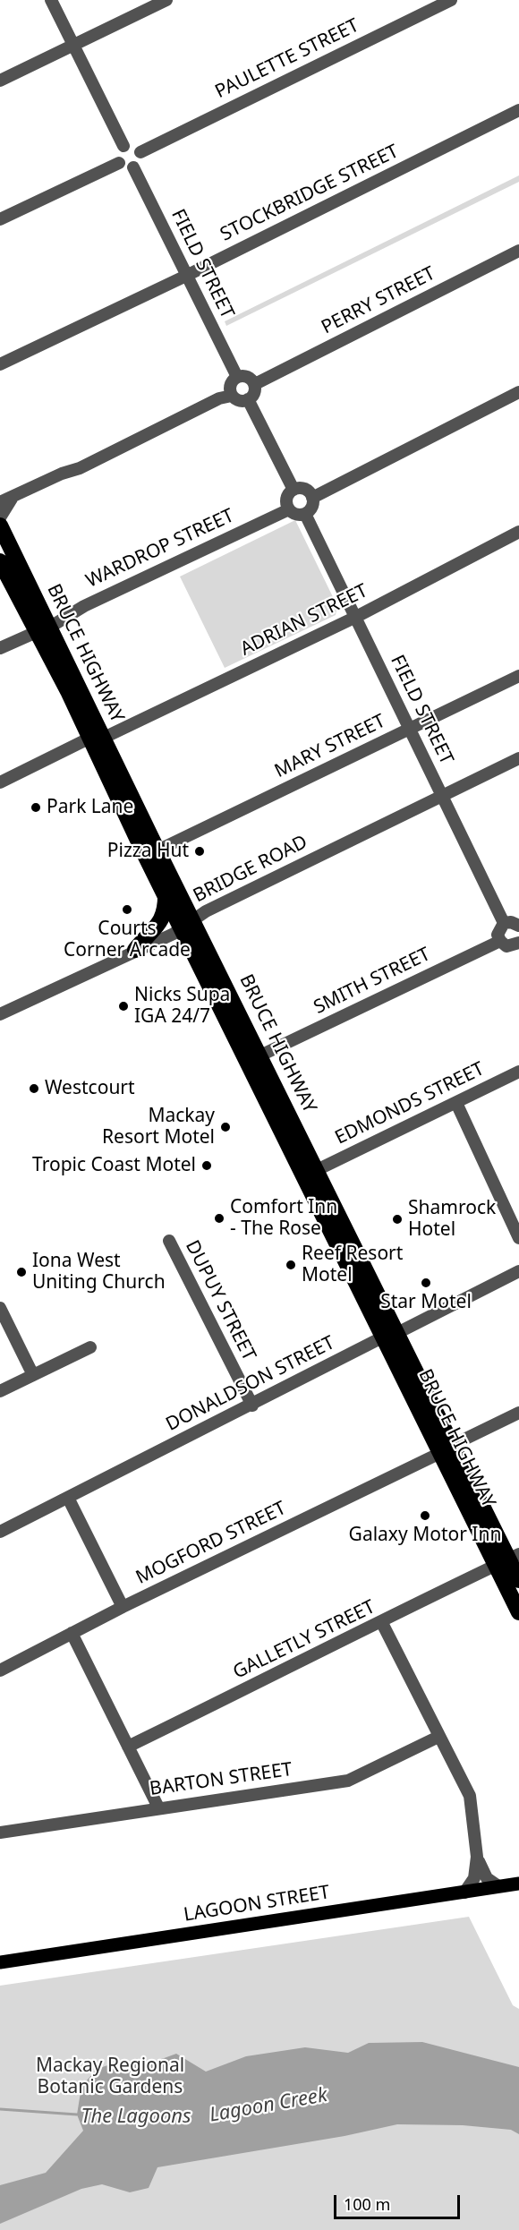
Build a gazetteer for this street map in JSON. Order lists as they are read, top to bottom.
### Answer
{
  "streets": {
    "highway": ["BRUCE HIGHWAY"],
    "main road": ["LAGOON STREET"],
    "street": [
      "PAULETTE STREET",
      "STOCKBRIDGE STREET",
      "FIELD STREET",
      "PERRY STREET",
      "WARDROP STREET",
      "ADRIAN STREET",
      "MARY STREET",
      "BRIDGE ROAD",
      "SMITH STREET",
      "EDMONDS STREET",
      "DUPUY STREET",
      "DONALDSON STREET",
      "MOGFORD STREET",
      "GALLETLY STREET",
      "BARTON STREET"
    ]
  },
  "crossings": [
    ["PAULETTE STREET", "FIELD STREET"],
    ["STOCKBRIDGE STREET", "FIELD STREET"],
    ["FIELD STREET", "PERRY STREET"],
    ["FIELD STREET", "WARDROP STREET"],
    ["FIELD STREET", "ADRIAN STREET"],
    ["FIELD STREET", "MARY STREET"],
    ["FIELD STREET", "BRIDGE ROAD"],
    ["WARDROP STREET", "BRUCE HIGHWAY"],
    ["ADRIAN STREET", "BRUCE HIGHWAY"],
    ["BRUCE HIGHWAY", "MARY STREET"],
    ["BRUCE HIGHWAY", "BRIDGE ROAD"],
    ["BRUCE HIGHWAY", "SMITH STREET"],
    ["BRUCE HIGHWAY", "EDMONDS STREET"],
    ["BRUCE HIGHWAY", "DONALDSON STREET"],
    ["BRUCE HIGHWAY", "MOGFORD STREET"],
    ["BRUCE HIGHWAY", "GALLETLY STREET"],
    ["DUPUY STREET", "DONALDSON STREET"]
  ],
  "water": ["Lagoon Creek", "The Lagoons"],
  "parks": ["Mackay Regional Botanic Gardens"],
  "places": [
    "Park Lane",
    "Pizza Hut",
    "Courts Corner Arcade",
    "Nicks Supa IGA 24/7",
    "Westcourt",
    "Mackay Resort Motel",
    "Tropic Coast Motel",
    "Comfort Inn - The Rose",
    "Shamrock Hotel",
    "Reef Resort Motel",
    "Iona West Uniting Church",
    "Star Motel",
    "Galaxy Motor Inn"
  ],
  "scale_bar": "100 m"
}
